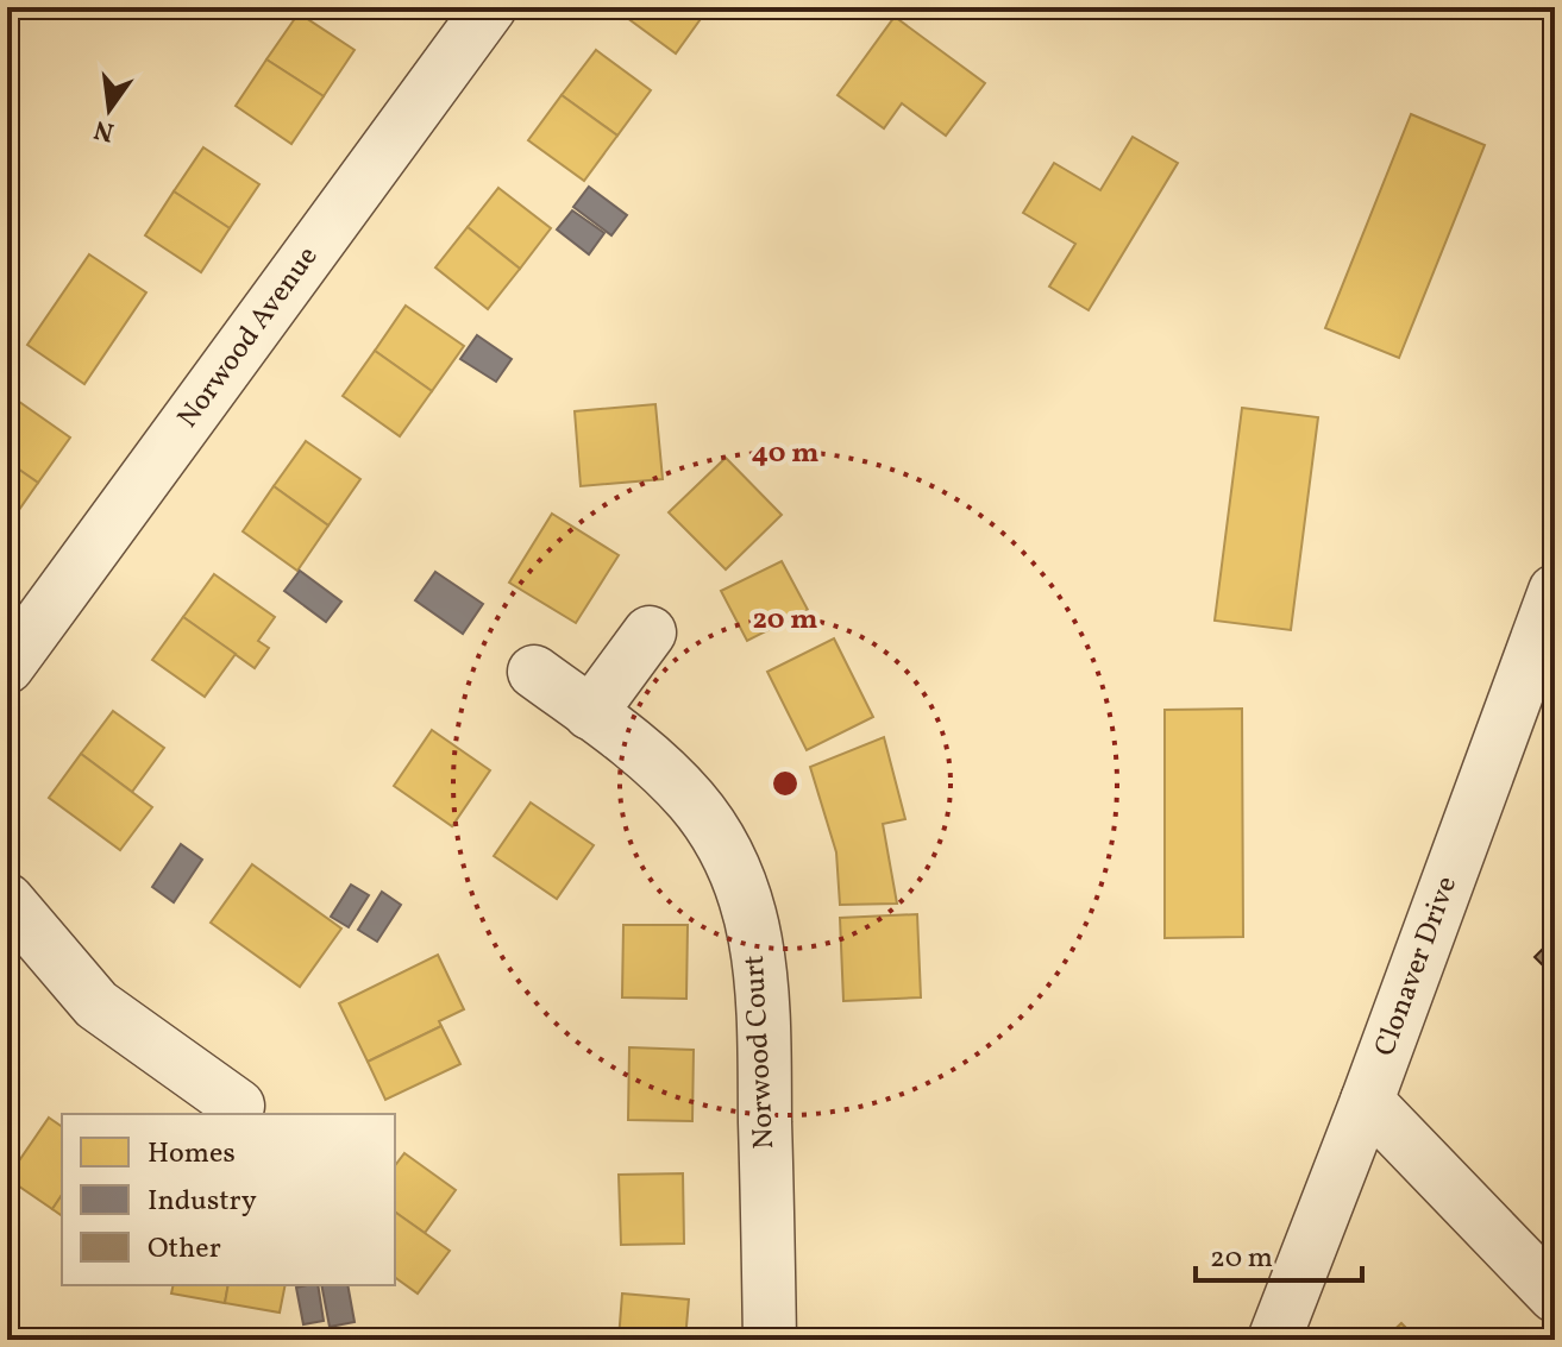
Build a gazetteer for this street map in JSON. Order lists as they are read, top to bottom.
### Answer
{
  "streets": {
    "street": ["Norwood Avenue", "Clonaver Drive", "Norwood Court"]
  },
  "legend": ["Homes", "Industry", "Other"],
  "scale_bar": "20 m",
  "north": "bottom",
  "rings": ["40 m", "20 m"]
}
